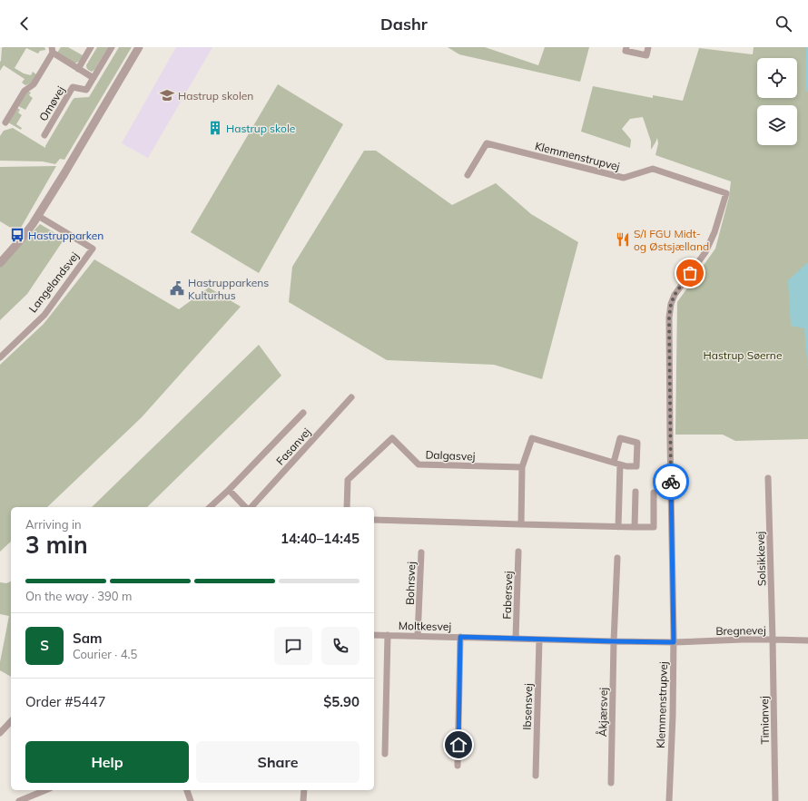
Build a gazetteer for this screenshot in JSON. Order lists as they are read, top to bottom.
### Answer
{
  "streets": {
    "street": [
      "Omøvej",
      "Klemmenstrupvej",
      "Langelandsvej",
      "Fasanvej",
      "Dalgasvej",
      "Solsikkevej",
      "Bohrsvej",
      "Fabersvej",
      "Moltkesvej",
      "Bregnevej",
      "Ibsensvej",
      "Åkjærsvej",
      "Timianvej"
    ]
  },
  "crossings": [
    ["Klemmenstrupvej", "Moltkesvej"],
    ["Klemmenstrupvej", "Bregnevej"],
    ["Solsikkevej", "Bregnevej"],
    ["Solsikkevej", "Timianvej"],
    ["Bohrsvej", "Moltkesvej"],
    ["Fabersvej", "Moltkesvej"],
    ["Moltkesvej", "Bregnevej"],
    ["Moltkesvej", "Ibsensvej"],
    ["Moltkesvej", "Åkjærsvej"],
    ["Bregnevej", "Timianvej"]
  ],
  "parks": ["Hastrup Søerne"],
  "places": {
    "school or university": ["Hastrup skolen"],
    "building": ["Hastrup skole"],
    "bus stop": ["Hastrupparken"],
    "restaurant": ["S/I FGU Midt- og Østsjælland"],
    "public building": ["Hastrupparkens Kulturhus"]
  },
  "page": {
    "header": "Dashr",
    "heading": ["3 min", "Arriving in", "14:40–14:45"],
    "panel": [
      "Sam",
      "Courier · 4.5",
      "Order #5447",
      "$5.90"
    ],
    "bar": "On the way · 390 m",
    "round": "S",
    "buttons": ["Help", "Share"]
  }
}
